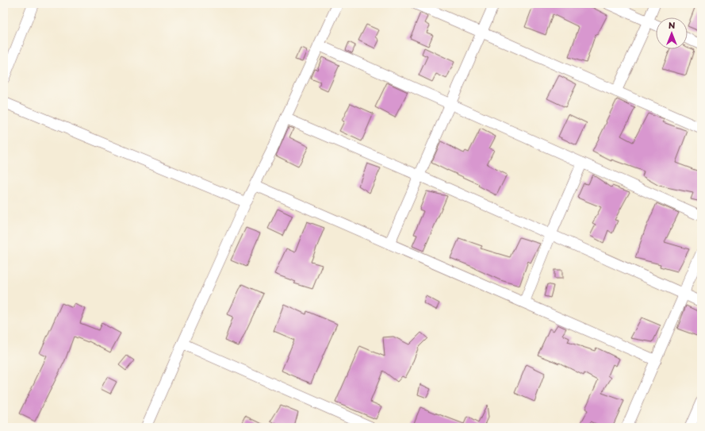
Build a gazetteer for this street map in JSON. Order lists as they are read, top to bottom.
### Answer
{
  "north": "top"
}
